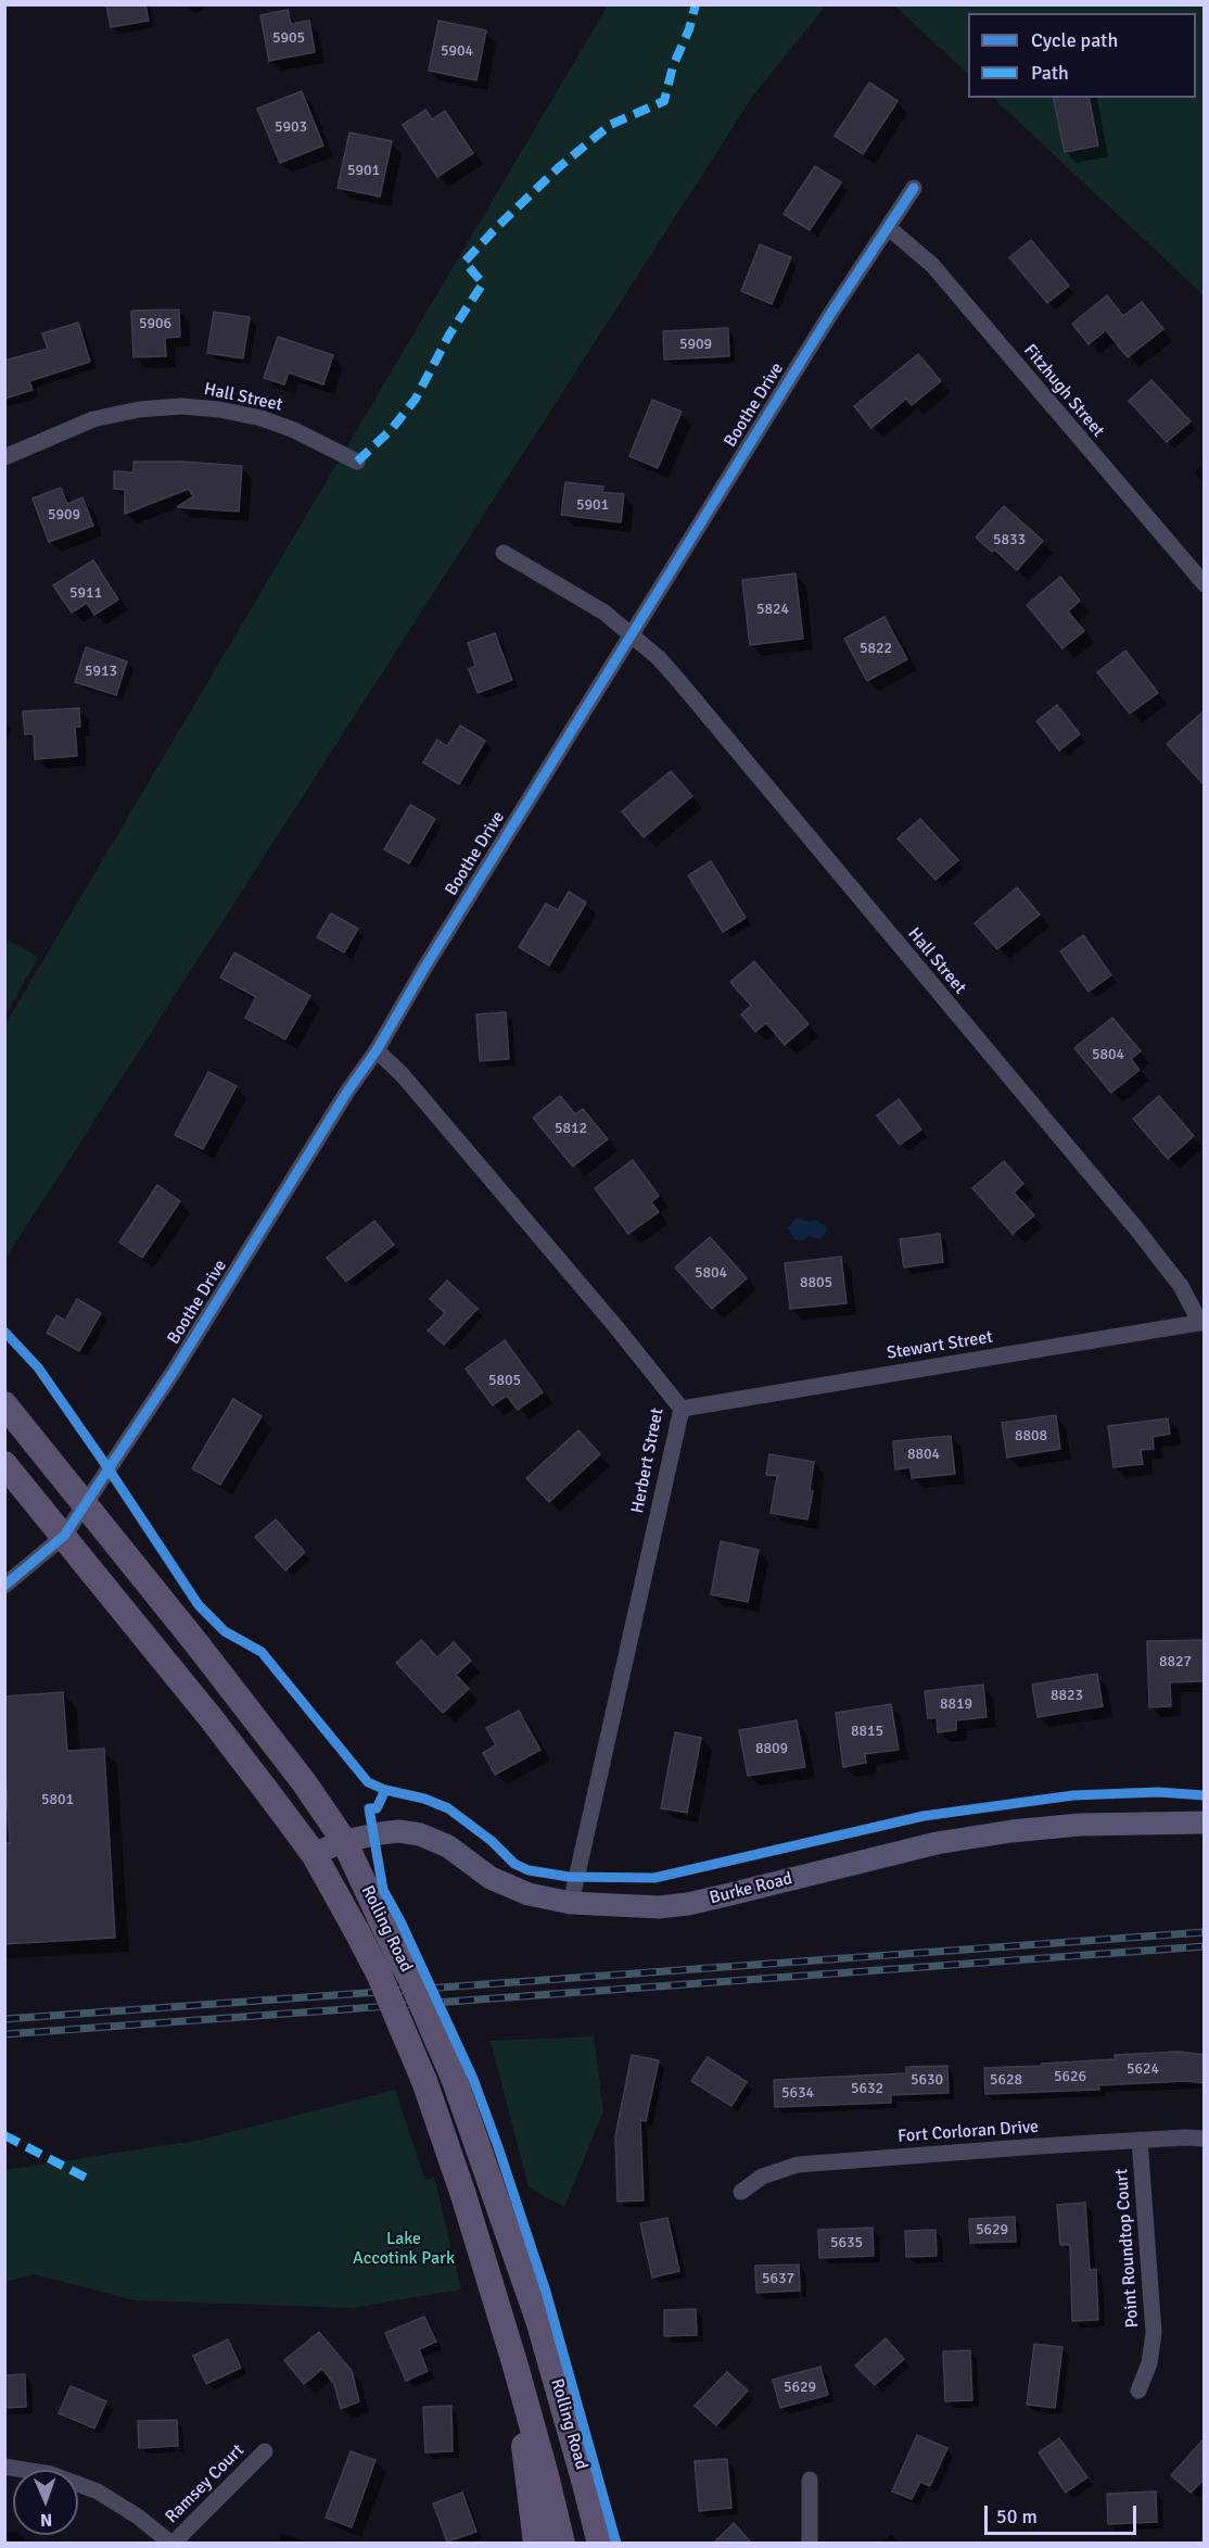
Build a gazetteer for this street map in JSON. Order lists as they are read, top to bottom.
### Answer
{
  "streets": {
    "main road": ["Rolling Road"],
    "street": [
      "Fitzhugh Street",
      "Hall Street",
      "Boothe Drive",
      "Stewart Street",
      "Herbert Street",
      "Burke Road",
      "Fort Corloran Drive",
      "Point Roundtop Court",
      "Ramsey Court"
    ]
  },
  "crossings": [
    ["Fitzhugh Street", "Boothe Drive"],
    ["Hall Street", "Boothe Drive"],
    ["Hall Street", "Stewart Street"],
    ["Boothe Drive", "Herbert Street"],
    ["Boothe Drive", "Rolling Road"],
    ["Stewart Street", "Herbert Street"],
    ["Herbert Street", "Burke Road"],
    ["Burke Road", "Rolling Road"],
    ["Fort Corloran Drive", "Point Roundtop Court"]
  ],
  "parks": ["Lake Accotink Park"],
  "house_numbers": [
    "5905",
    "5904",
    "5903",
    "5901",
    "5906",
    "5909",
    "5901",
    "5909",
    "5833",
    "5911",
    "5824",
    "5822",
    "5913",
    "5804",
    "5812",
    "5804",
    "8805",
    "5805",
    "8808",
    "8804",
    "8827",
    "8823",
    "8819",
    "8815",
    "8809",
    "5801",
    "5624",
    "5626",
    "5630",
    "5628",
    "5632",
    "5634",
    "5629",
    "5635",
    "5637",
    "5629"
  ],
  "legend": ["Cycle path", "Path"],
  "scale_bar": "50 m",
  "north": "bottom"
}
